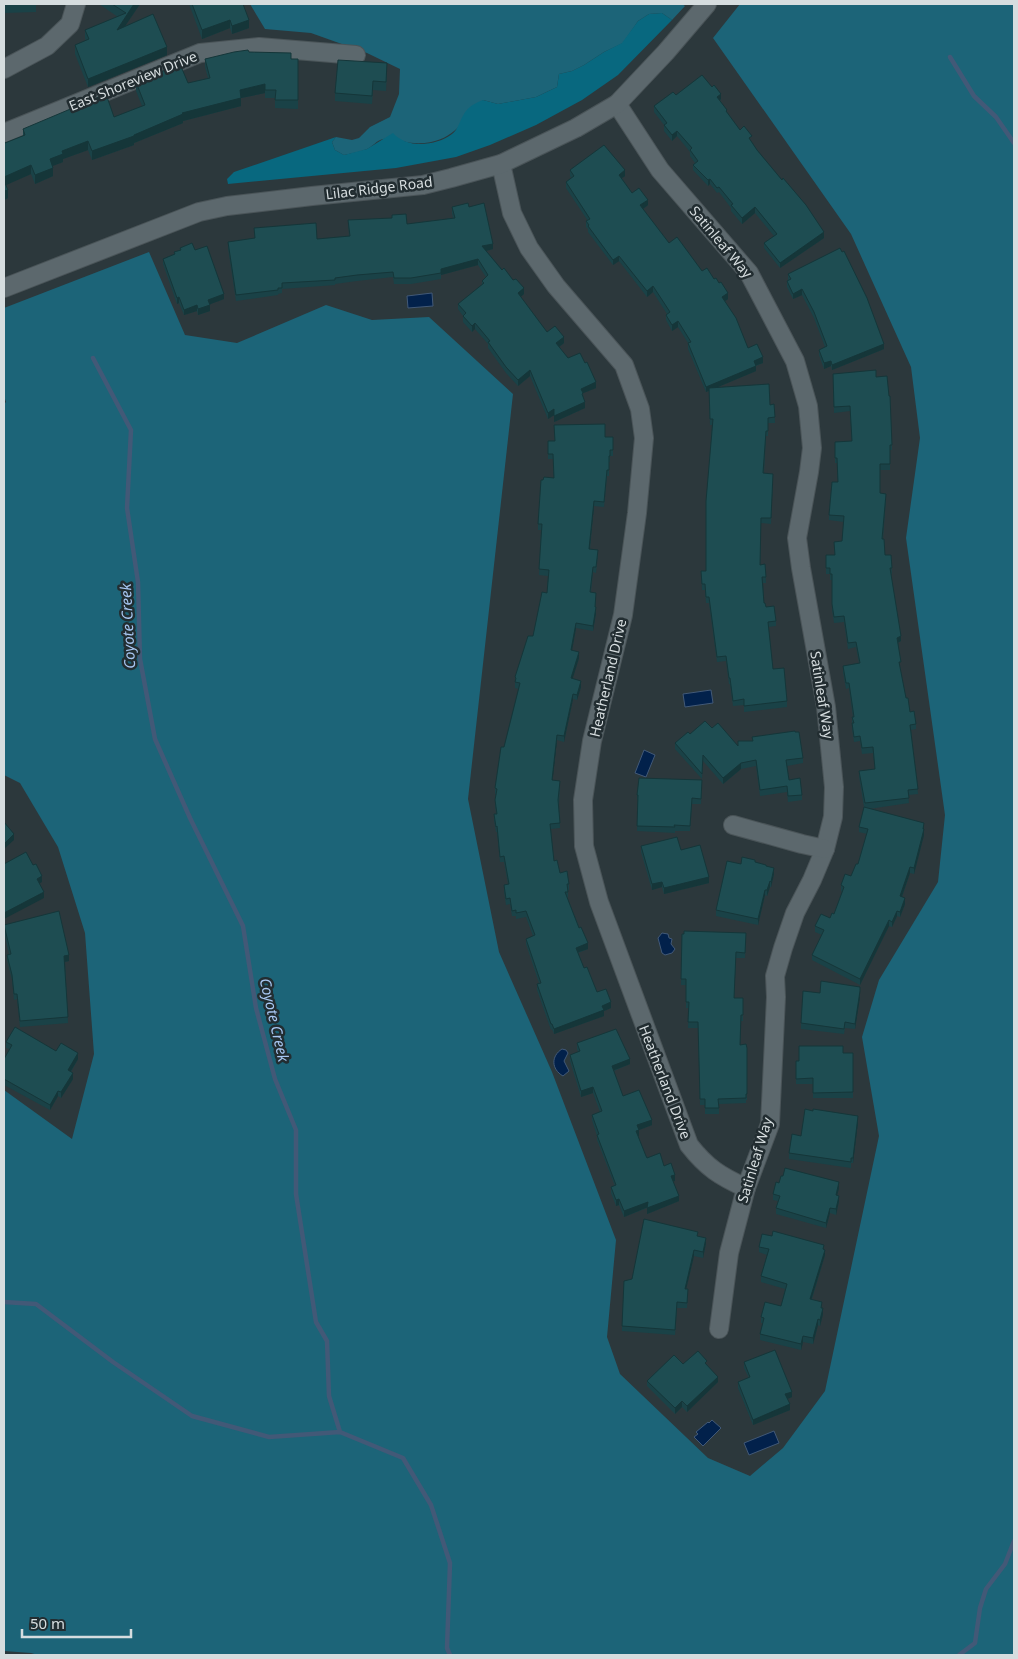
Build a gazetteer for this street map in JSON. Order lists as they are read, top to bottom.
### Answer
{
  "streets": {
    "street": [
      "East Shoreview Drive",
      "Lilac Ridge Road",
      "Satinleaf Way",
      "Heatherland Drive"
    ]
  },
  "crossings": [
    ["Lilac Ridge Road", "Satinleaf Way"],
    ["Lilac Ridge Road", "Heatherland Drive"],
    ["Satinleaf Way", "Heatherland Drive"]
  ],
  "water": ["Coyote Creek"],
  "scale_bar": "50 m"
}
